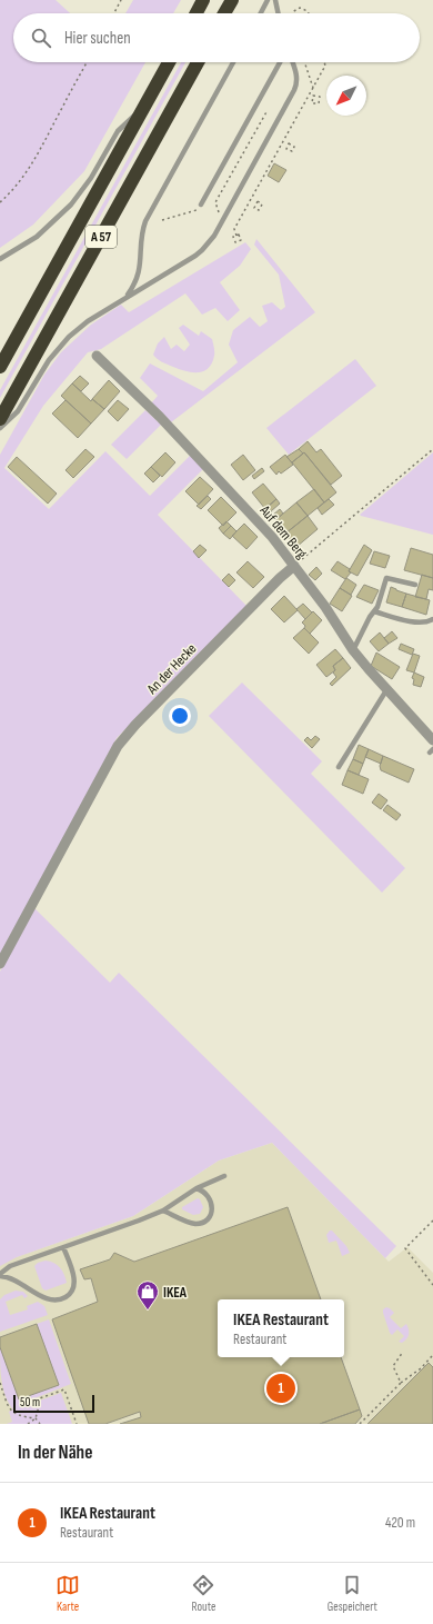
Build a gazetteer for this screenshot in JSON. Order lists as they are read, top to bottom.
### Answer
{
  "streets": {
    "highway": ["A 57"],
    "street": ["Auf dem Berg", "An der Hecke"]
  },
  "crossings": [
    ["Auf dem Berg", "An der Hecke"]
  ],
  "places": {
    "shop": ["IKEA"]
  },
  "scale_bar": "50 m",
  "north": "bottom left",
  "page": {
    "search": "Hier suchen",
    "popup": ["IKEA Restaurant", "Restaurant"],
    "pins": "1",
    "scale": "50 m",
    "heading": "In der Nähe",
    "list": [
      {
        "mark": "1",
        "name": "IKEA Restaurant",
        "note": "Restaurant",
        "value": "420 m"
      }
    ],
    "nav": ["Karte", "Route", "Gespeichert"]
  }
}
